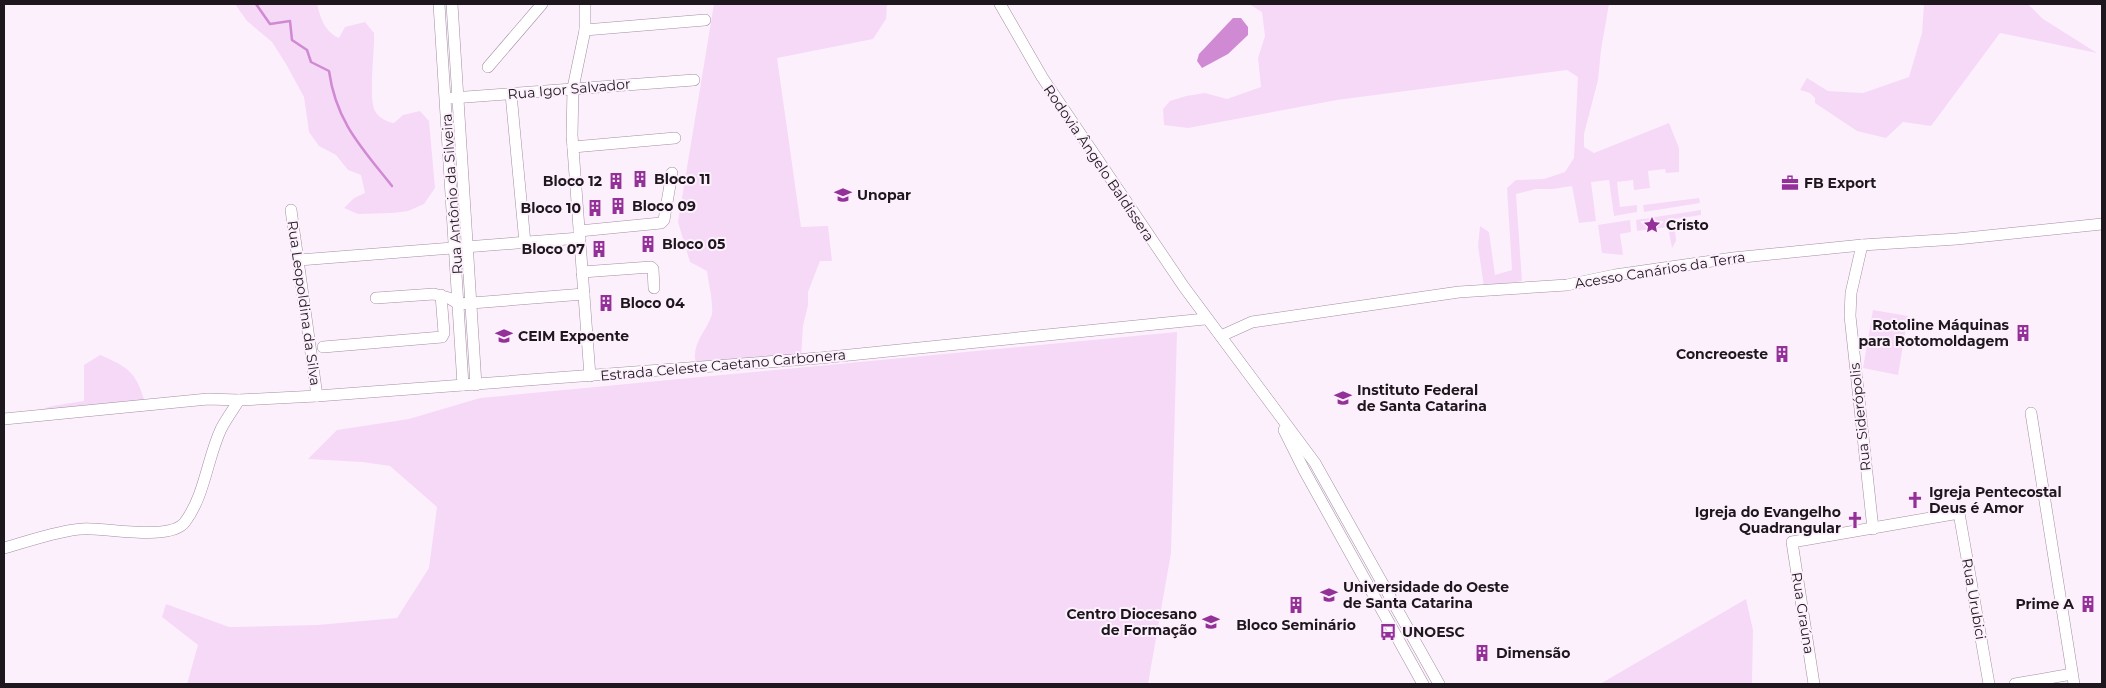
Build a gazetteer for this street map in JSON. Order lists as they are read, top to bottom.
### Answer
{
  "streets": {
    "street": [
      "Rua Igor Salvador",
      "Rodovia Ângelo Baldissera",
      "Rua Antônio da Silveira",
      "Acesso Canários da Terra",
      "Rua Leopoldina da Silva",
      "Estrada Celeste Caetano Carbonera",
      "Rua Siderópolis",
      "Rua Urubici",
      "Rua Graúna"
    ]
  },
  "crossings": [
    ["Rua Igor Salvador", "Rua Antônio da Silveira"],
    ["Rodovia Ângelo Baldissera", "Acesso Canários da Terra"],
    ["Rodovia Ângelo Baldissera", "Estrada Celeste Caetano Carbonera"],
    ["Rua Antônio da Silveira", "Estrada Celeste Caetano Carbonera"],
    ["Acesso Canários da Terra", "Rua Siderópolis"],
    ["Rua Leopoldina da Silva", "Estrada Celeste Caetano Carbonera"],
    ["Rua Siderópolis", "Rua Urubici"],
    ["Rua Siderópolis", "Rua Graúna"],
    ["Rua Urubici", "Rua Graúna"]
  ],
  "places": {
    "building": [
      "Bloco 11",
      "Bloco 12",
      "Bloco 09",
      "Bloco 10",
      "Bloco 05",
      "Bloco 07",
      "Bloco 04",
      "Rotoline Máquinas para Rotomoldagem",
      "Concreoeste",
      "Prime A",
      "Bloco Seminário",
      "Dimensão"
    ],
    "office": ["FB Export"],
    "school or university": [
      "Unopar",
      "CEIM Expoente",
      "Instituto Federal de Santa Catarina",
      "Universidade do Oeste de Santa Catarina",
      "Centro Diocesano de Formação"
    ],
    "place": ["Cristo"],
    "church": ["Igreja Pentecostal Deus é Amor", "Igreja do Evangelho Quadrangular"],
    "bus stop": ["UNOESC"]
  }
}
